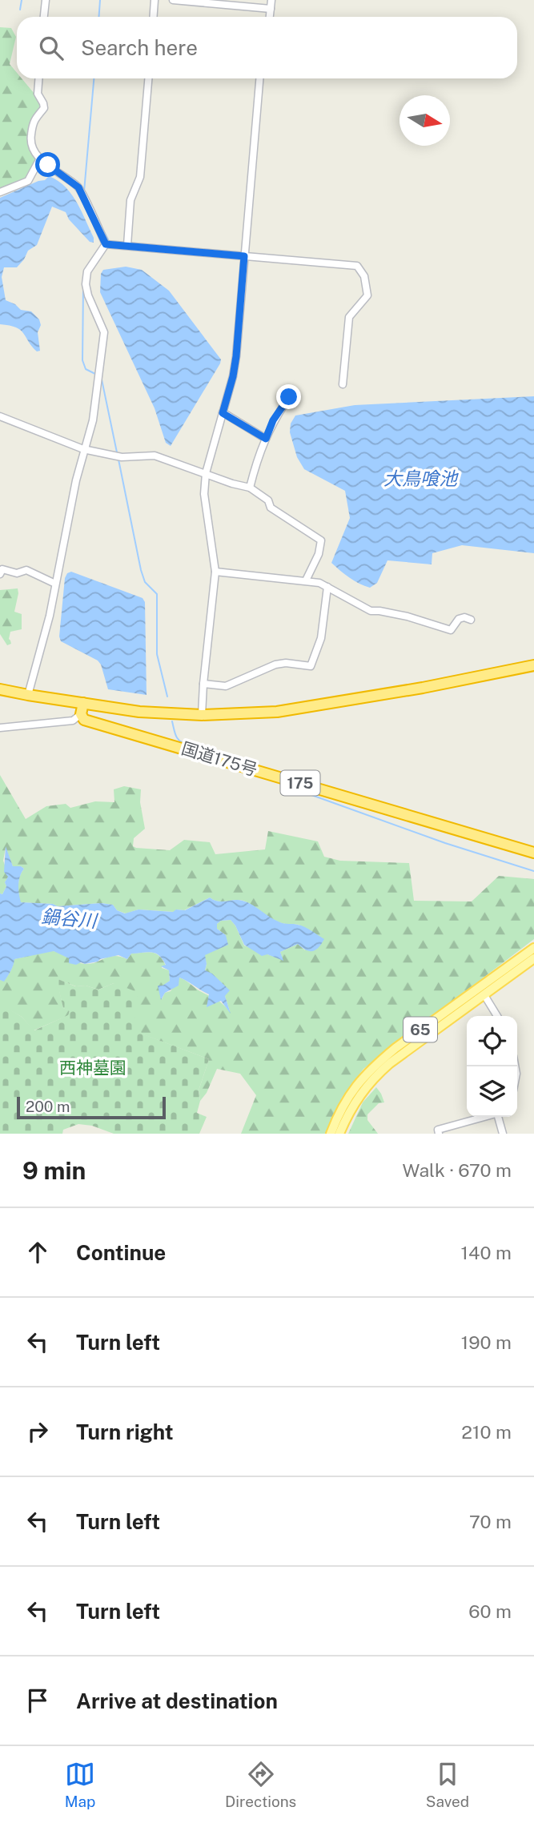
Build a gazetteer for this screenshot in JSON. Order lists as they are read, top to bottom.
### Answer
{
  "streets": {
    "highway": ["国道175号", "175"],
    "main road": ["65"]
  },
  "water": ["大鳥喰池", "鍋谷川"],
  "parks": ["西神墓園"],
  "scale_bar": "200 m",
  "north": "right",
  "page": {
    "search": "Search here",
    "scale": "200 m",
    "heading": ["9 min", "Walk · 670 m"],
    "list": [
      ["Continue", "140 m"],
      ["Turn left", "190 m"],
      ["Turn right", "210 m"],
      ["Turn left", "70 m"],
      ["Turn left", "60 m"],
      "Arrive at destination"
    ],
    "nav": ["Map", "Directions", "Saved"]
  }
}
